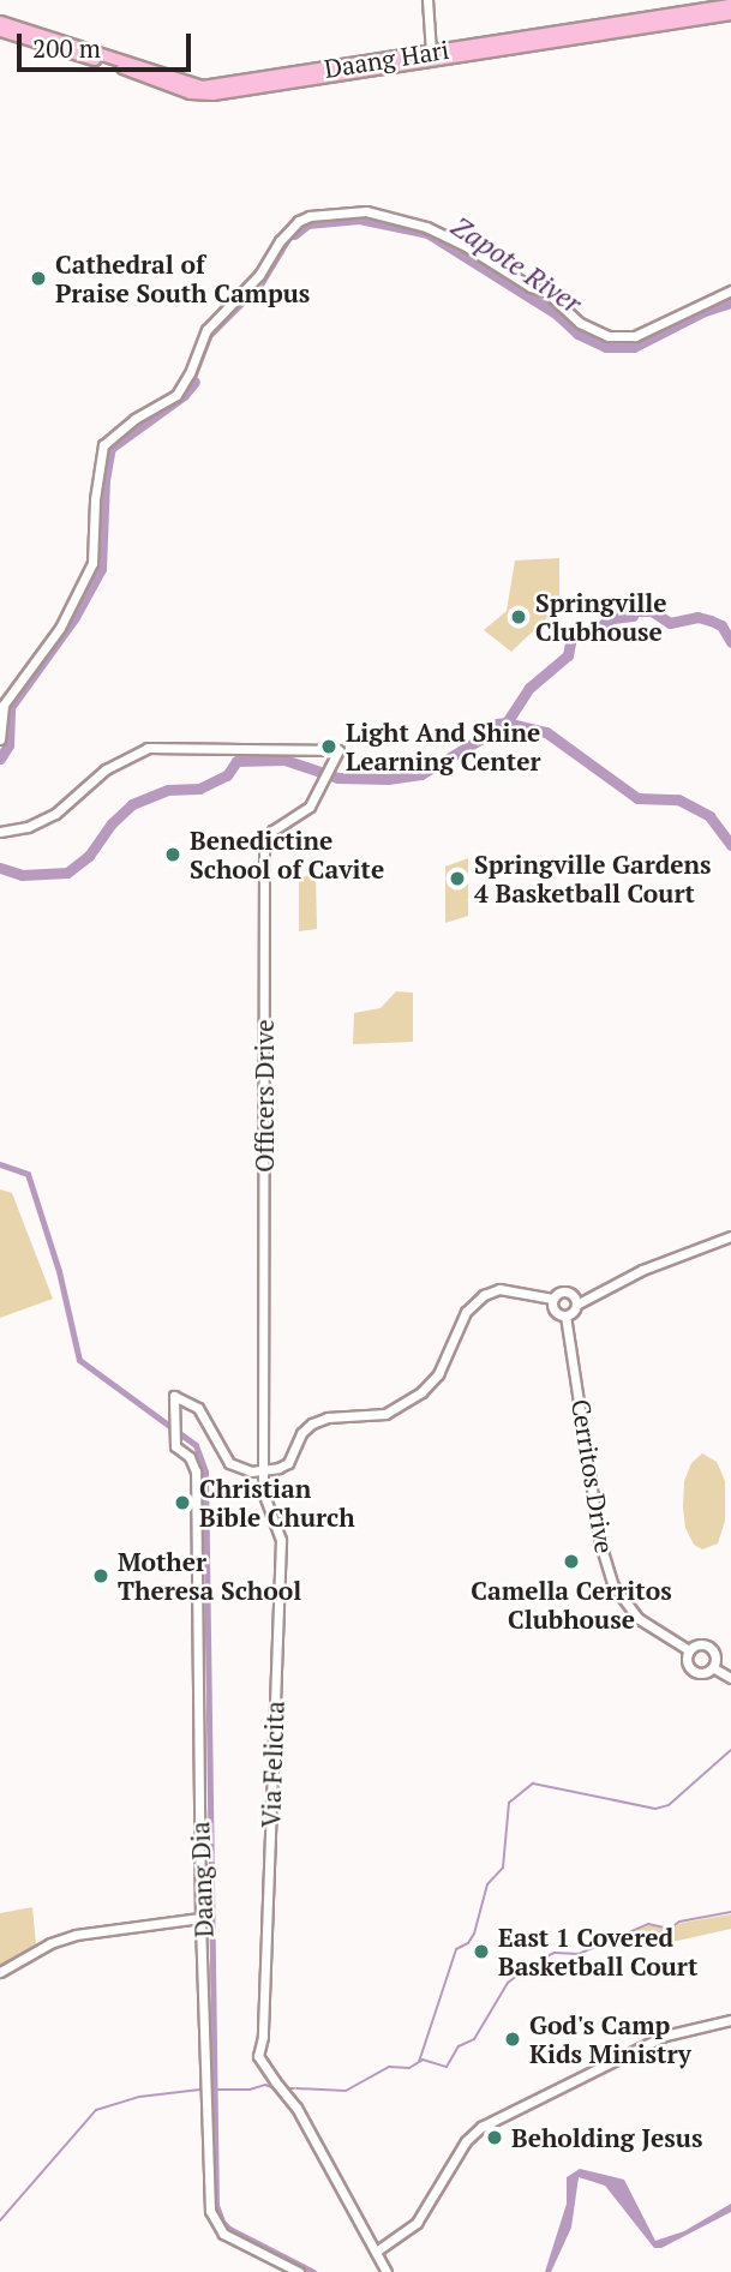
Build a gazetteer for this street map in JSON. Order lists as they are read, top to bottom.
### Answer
{
  "streets": {
    "main road": ["Daang Hari"],
    "street": [
      "Officers Drive",
      "Cerritos Drive",
      "Via Felicita",
      "Daang Dia"
    ]
  },
  "crossings": [
    ["Officers Drive", "Via Felicita"],
    ["Officers Drive", "Daang Dia"],
    ["Via Felicita", "Daang Dia"]
  ],
  "water": ["Zapote River"],
  "places": [
    "Cathedral of Praise South Campus",
    "Springville Clubhouse",
    "Light And Shine Learning Center",
    "Benedictine School of Cavite",
    "Springville Gardens 4 Basketball Court",
    "Christian Bible Church",
    "Camella Cerritos Clubhouse",
    "Mother Theresa School",
    "East 1 Covered Basketball Court",
    "God's Camp Kids Ministry",
    "Beholding Jesus"
  ],
  "scale_bar": "200 m"
}
